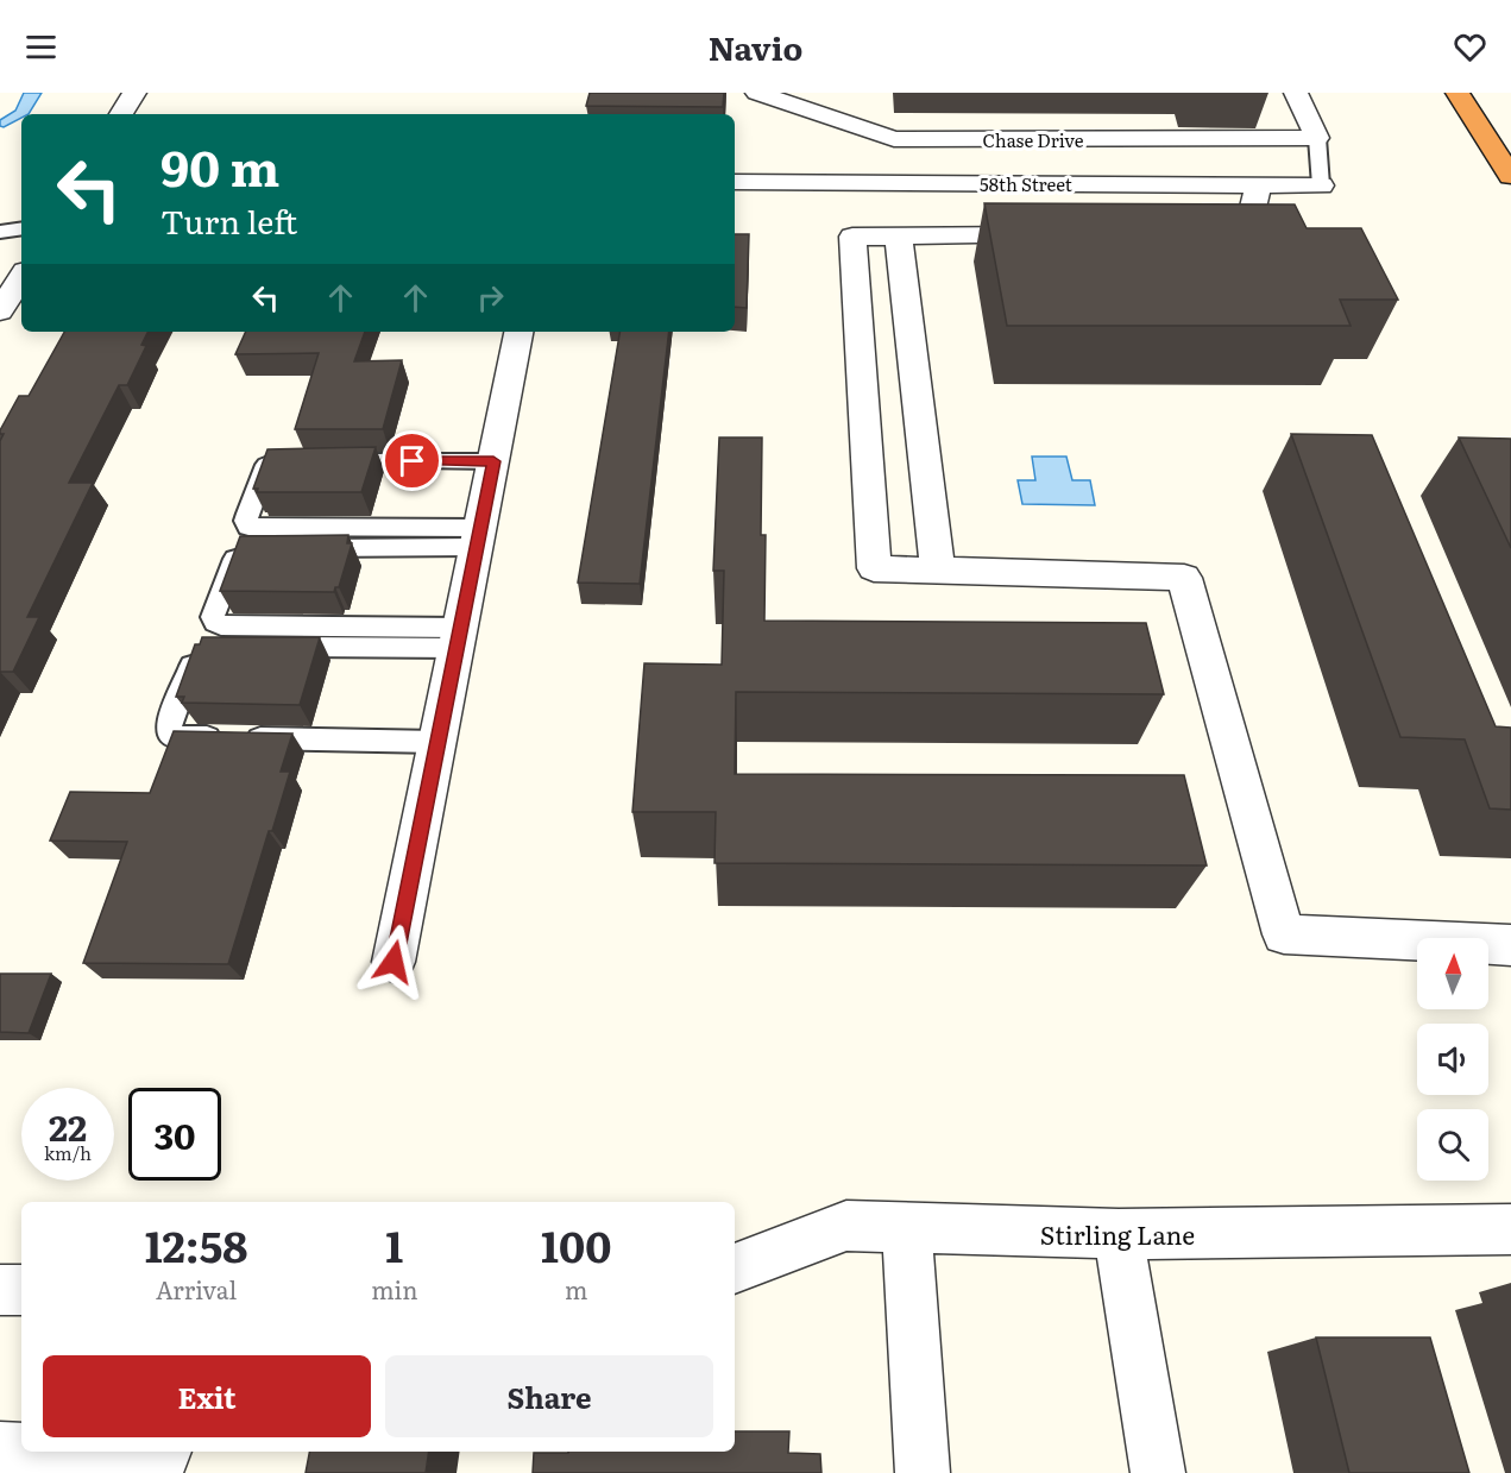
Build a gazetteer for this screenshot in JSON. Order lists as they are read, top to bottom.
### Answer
{
  "streets": {
    "street": ["Chase Drive", "58th Street", "Stirling Lane"]
  },
  "north": "top",
  "page": {
    "header": "Navio",
    "turn": ["90 m", "Turn left"],
    "speed": "22 km/h",
    "limit": "30",
    "eta": [
      "12:58",
      "Arrival",
      "1",
      "min",
      "100",
      "m"
    ],
    "buttons": ["Exit", "Share"]
  }
}
